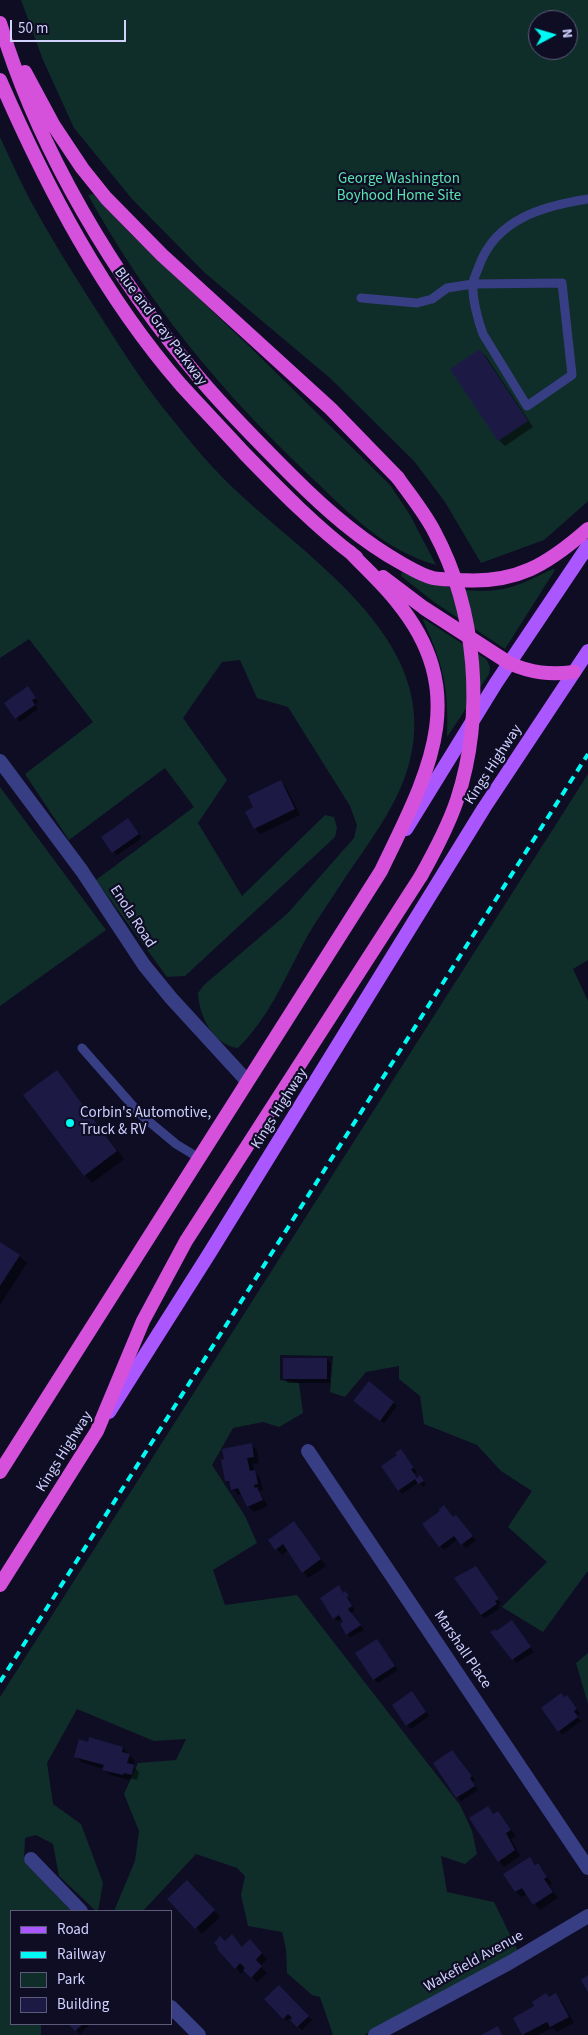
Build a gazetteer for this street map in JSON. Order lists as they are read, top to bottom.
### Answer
{
  "streets": {
    "highway": ["Blue and Gray Parkway", "Kings Highway"],
    "street": ["Enola Road", "Marshall Place", "Wakefield Avenue"]
  },
  "parks": ["George Washington Boyhood Home Site"],
  "places": ["Corbin's Automotive, Truck & RV"],
  "legend": [
    "Road",
    "Railway",
    "Park",
    "Building"
  ],
  "scale_bar": "50 m",
  "north": "right"
}
